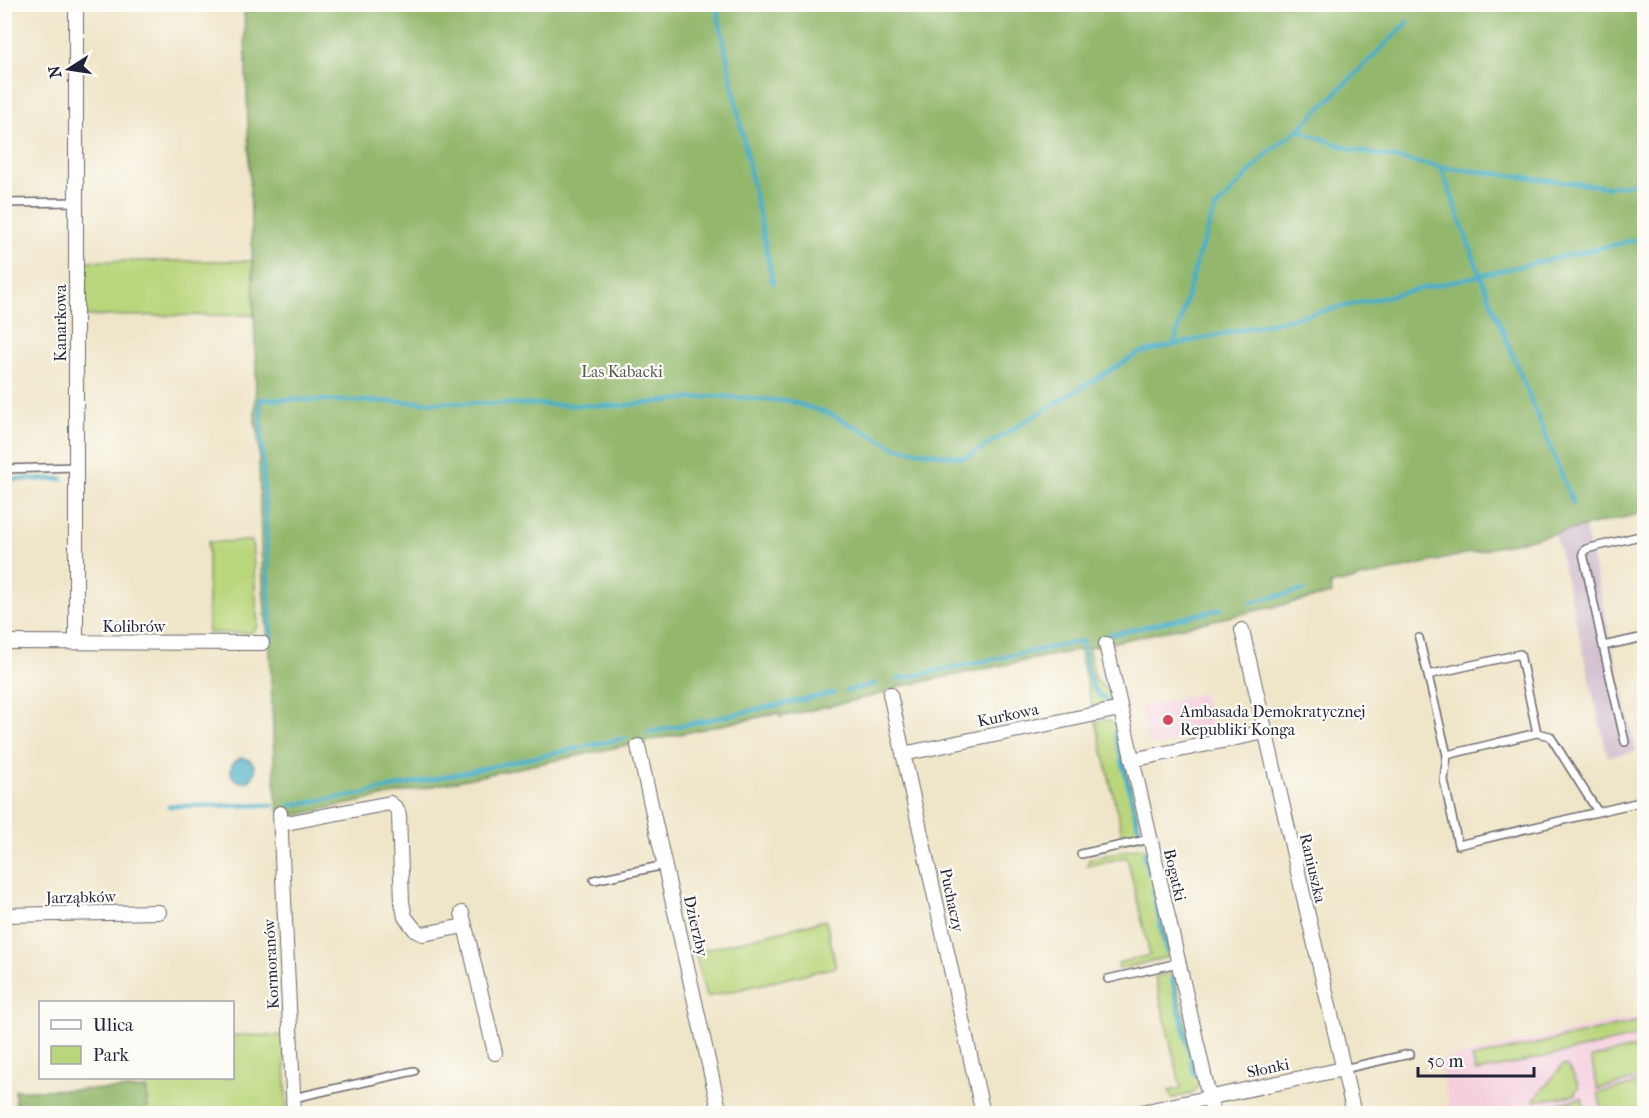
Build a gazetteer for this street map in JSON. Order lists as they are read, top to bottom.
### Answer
{
  "streets": {
    "street": [
      "Kanarkowa",
      "Kolibrów",
      "Kurkowa",
      "Raniuszka",
      "Bogatki",
      "Jarząbków",
      "Puchaczy",
      "Dzierzby",
      "Kormoranów",
      "Słonki"
    ]
  },
  "crossings": [
    ["Kanarkowa", "Kolibrów"],
    ["Kurkowa", "Bogatki"],
    ["Kurkowa", "Puchaczy"],
    ["Raniuszka", "Słonki"],
    ["Bogatki", "Słonki"]
  ],
  "parks": ["Las Kabacki"],
  "places": ["Ambasada Demokratycznej Republiki Konga"],
  "legend": ["Ulica", "Park"],
  "scale_bar": "50 m",
  "north": "left"
}
